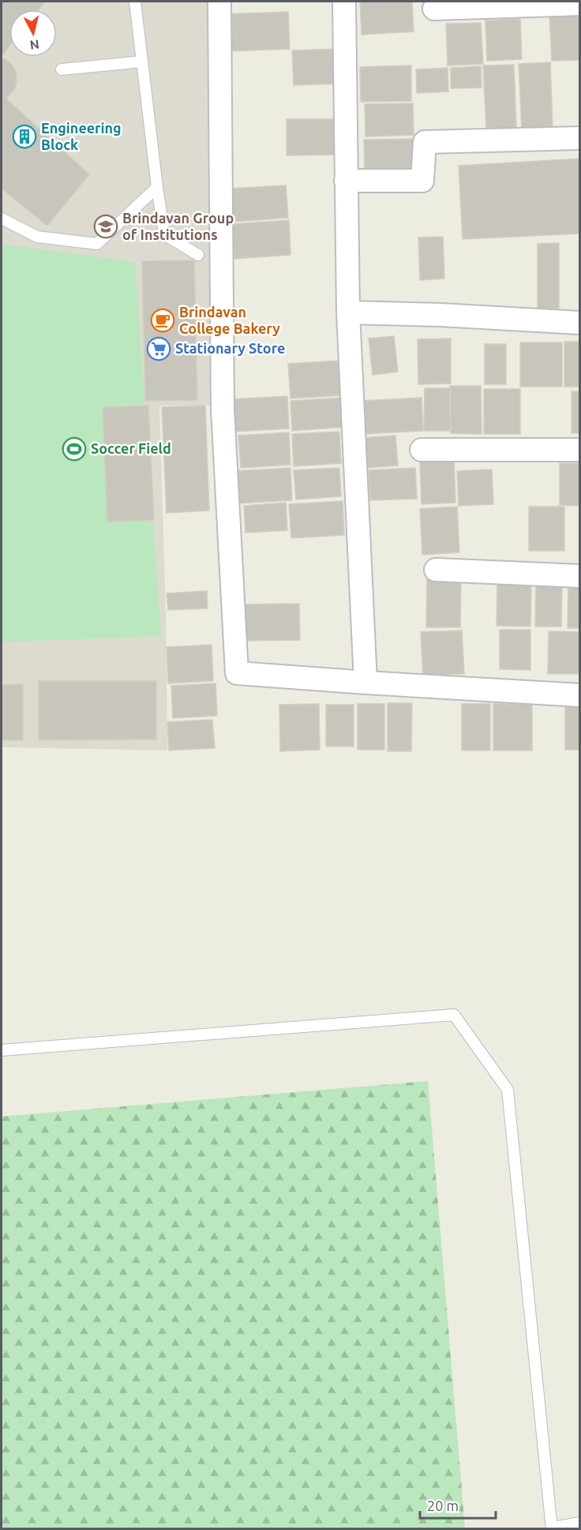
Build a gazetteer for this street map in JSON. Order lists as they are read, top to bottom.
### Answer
{
  "places": {
    "building": ["Engineering Block"],
    "school or university": ["Brindavan Group of Institutions"],
    "cafe": ["Brindavan College Bakery"],
    "supermarket": ["Stationary Store"],
    "sports": ["Soccer Field"]
  },
  "scale_bar": "20 m",
  "north": "bottom"
}
